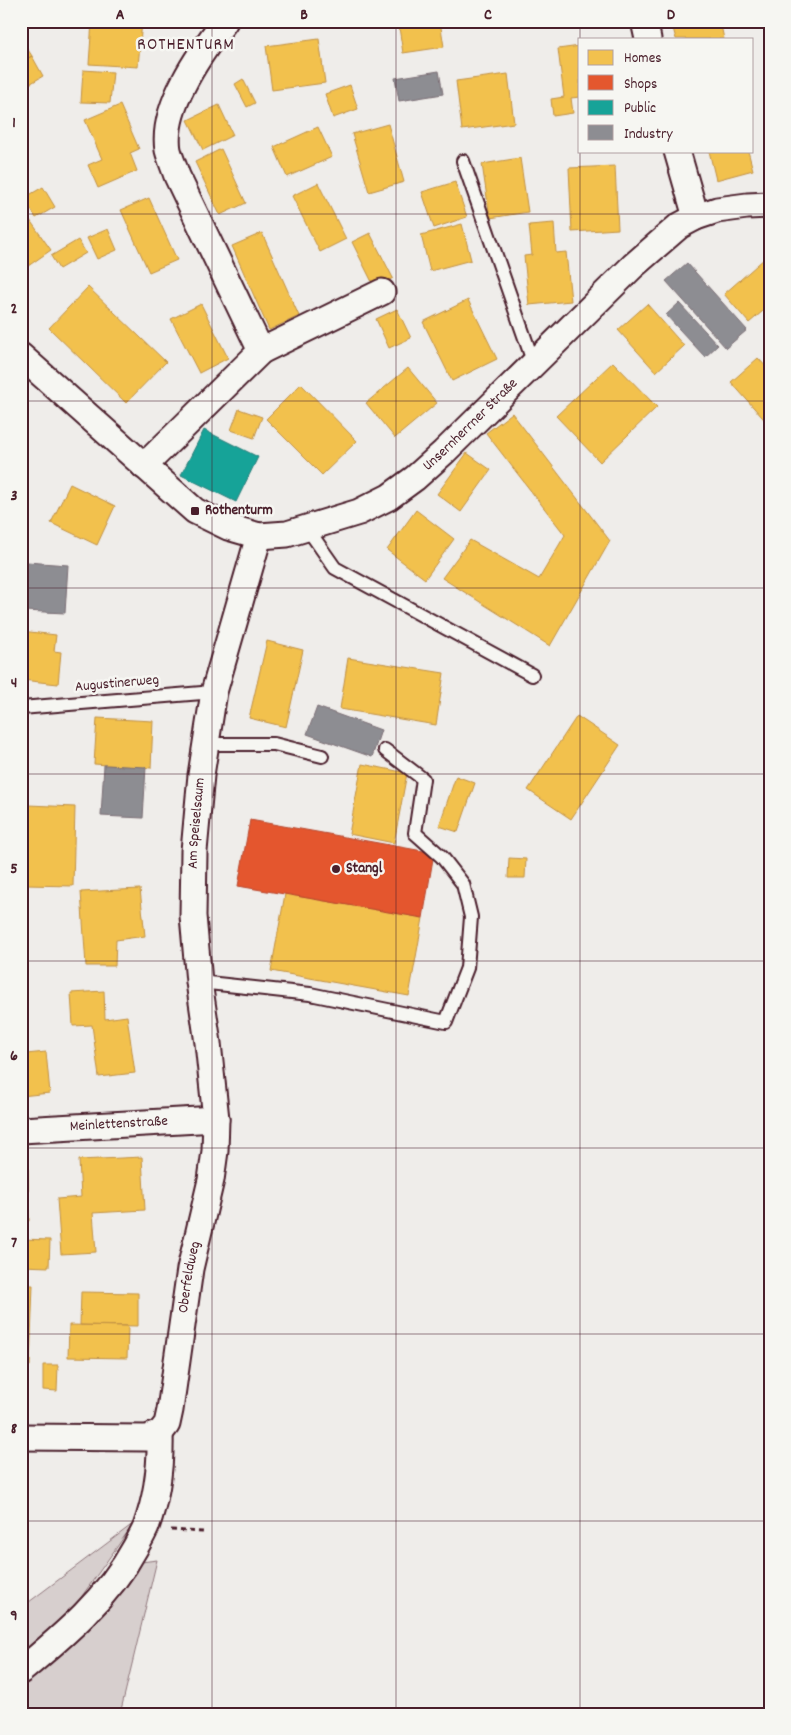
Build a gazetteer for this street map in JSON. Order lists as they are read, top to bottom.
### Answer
{
  "streets": {
    "street": [
      "Unsernherrner Straße",
      "Am Speiselsaum",
      "Meinlettenstraße",
      "Oberfeldweg"
    ],
    "lane": ["Augustinerweg"]
  },
  "crossings": [
    ["Unsernherrner Straße", "Am Speiselsaum"],
    ["Augustinerweg", "Am Speiselsaum"],
    ["Am Speiselsaum", "Meinlettenstraße"],
    ["Am Speiselsaum", "Oberfeldweg"],
    ["Meinlettenstraße", "Oberfeldweg"]
  ],
  "districts": ["ROTHENTURM"],
  "places": {
    "transit": ["Rothenturm"],
    "other": ["Stangl"]
  },
  "legend": [
    "Homes",
    "Shops",
    "Public",
    "Industry"
  ],
  "grid": {
    "columns": [
      "A",
      "B",
      "C",
      "D"
    ],
    "rows": [
      "1",
      "2",
      "3",
      "4",
      "5",
      "6",
      "7",
      "8",
      "9"
    ]
  }
}
